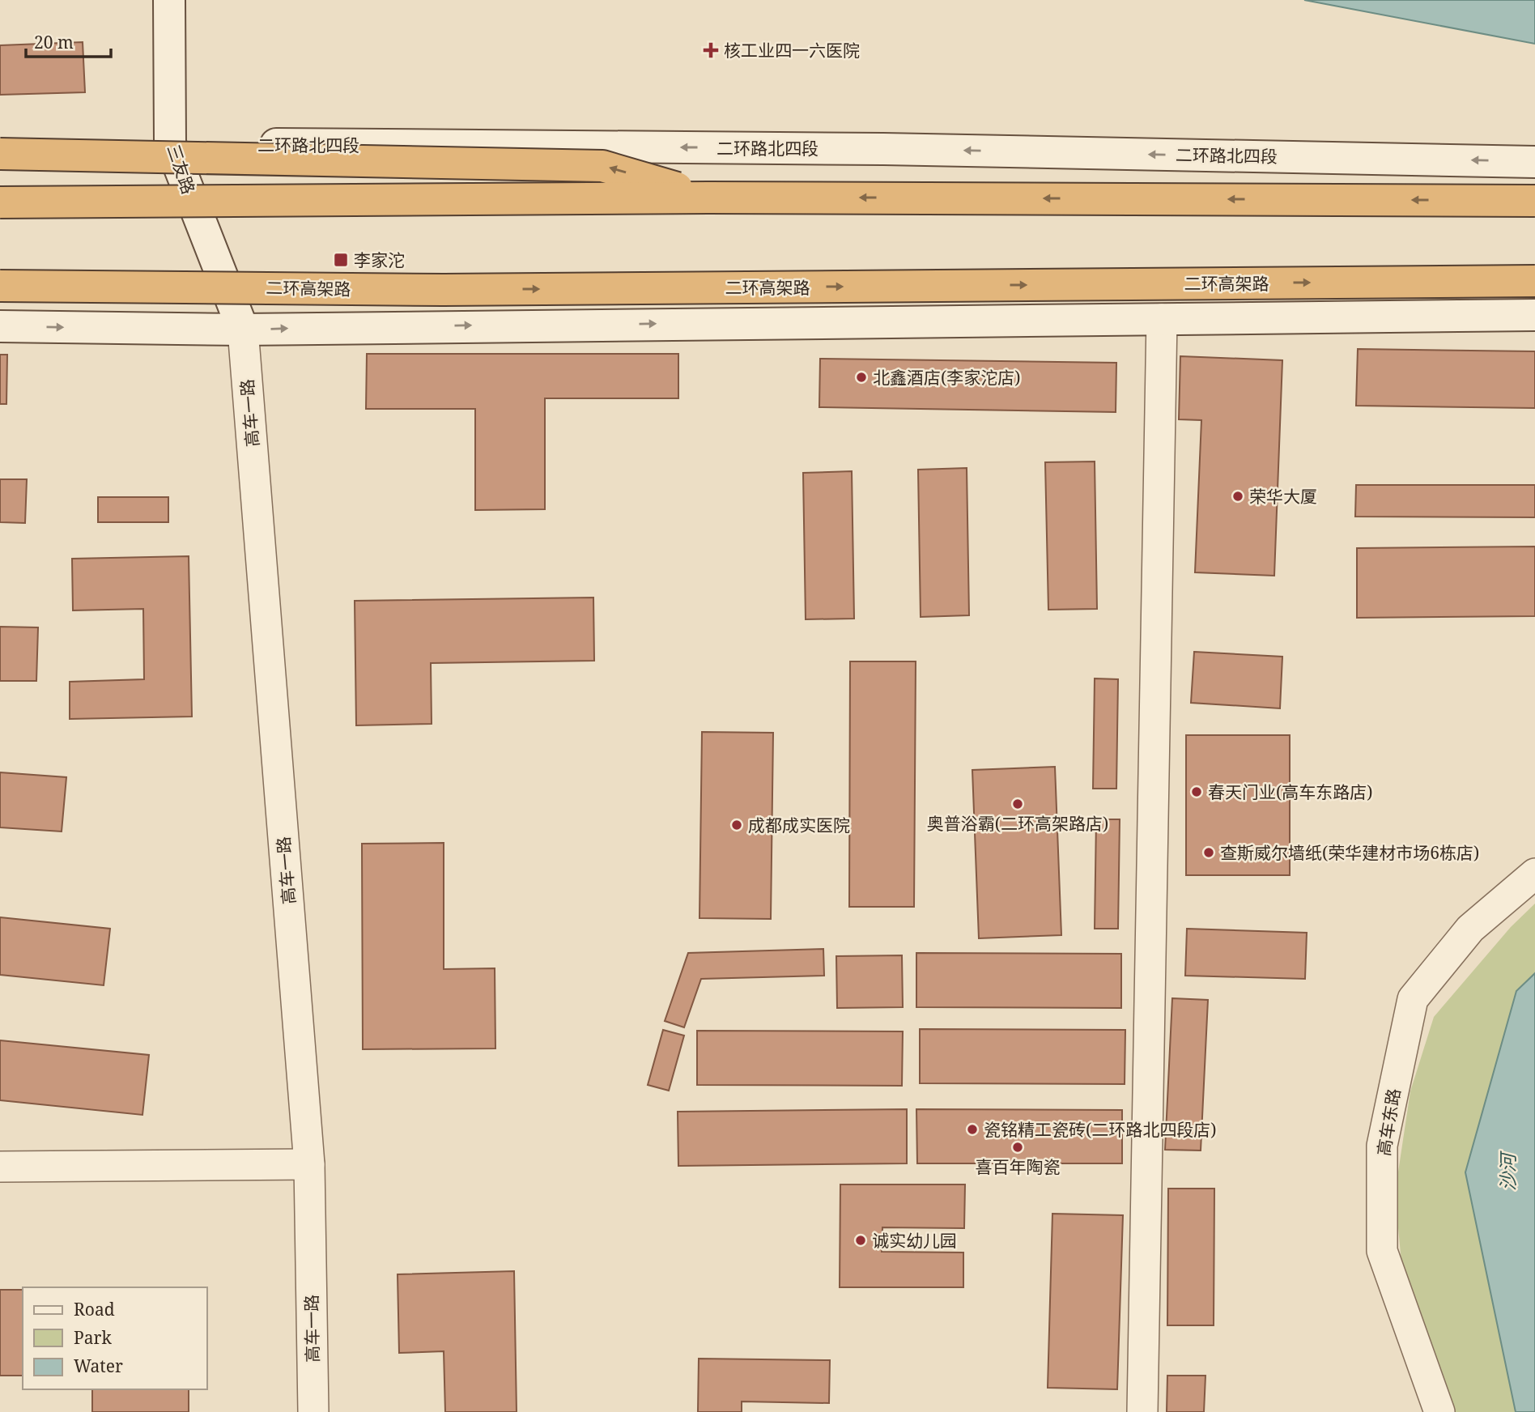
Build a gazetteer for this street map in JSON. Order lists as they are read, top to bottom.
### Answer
{
  "streets": {
    "highway": ["二环高架路"],
    "main road": ["二环路北四段", "三友路"],
    "street": ["高车一路", "高车东路"]
  },
  "crossings": [
    ["二环路北四段", "三友路"],
    ["三友路", "高车一路"]
  ],
  "water": ["沙河"],
  "places": {
    "health": ["核工业四一六医院"],
    "transit": ["李家沱"],
    "other": [
      "北鑫酒店(李家沱店)",
      "荣华大厦",
      "春天门业(高车东路店)",
      "奥普浴霸(二环高架路店)",
      "成都成实医院",
      "查斯威尔墙纸(荣华建材市场6栋店)",
      "瓷铭精工瓷砖(二环路北四段店)",
      "喜百年陶瓷",
      "诚实幼儿园"
    ]
  },
  "legend": ["Road", "Park", "Water"],
  "scale_bar": "20 m"
}
